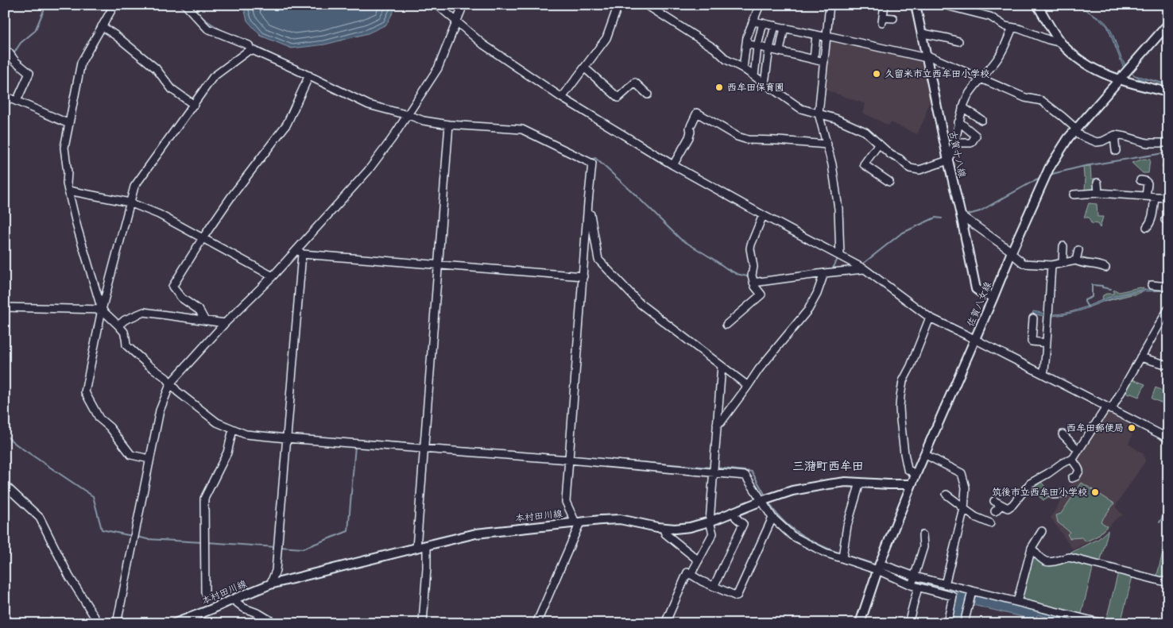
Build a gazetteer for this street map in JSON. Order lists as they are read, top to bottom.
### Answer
{
  "streets": {
    "main road": ["古賀十八線", "佐賀八女線", "本村田川線"]
  },
  "crossings": [
    ["古賀十八線", "佐賀八女線"],
    ["佐賀八女線", "本村田川線"]
  ],
  "districts": ["三潴町西牟田"],
  "places": [
    "久留米市立西牟田小学校",
    "西牟田保育園",
    "西牟田郵便局",
    "筑後市立西牟田小学校"
  ]
}
